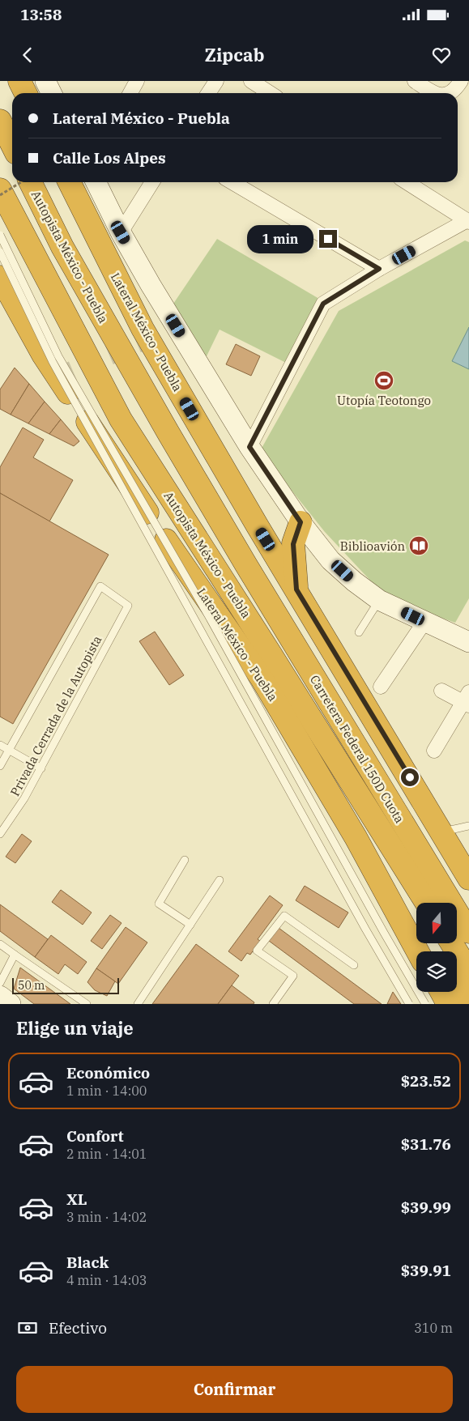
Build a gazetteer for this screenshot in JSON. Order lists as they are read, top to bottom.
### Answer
{
  "streets": {
    "highway": ["Autopista México - Puebla", "Lateral México - Puebla", "Carretera Federal 150D Cuota"],
    "lane": ["Privada Cerrada de la Autopista"]
  },
  "crossings": [
    ["Autopista México - Puebla", "Carretera Federal 150D Cuota"]
  ],
  "places": {
    "sports": ["Utopía Teotongo"],
    "library": ["Biblioavión"]
  },
  "scale_bar": "50 m",
  "north": "bottom",
  "page": {
    "status": "13:58",
    "header": "Zipcab",
    "banner": ["Lateral México - Puebla", "Calle Los Alpes"],
    "bubble": "1 min",
    "scale": "50 m",
    "heading": "Elige un viaje",
    "list": [
      {
        "name": "Económico",
        "note": "1 min · 14:00",
        "value": "$23.52"
      },
      {
        "name": "Confort",
        "note": "2 min · 14:01",
        "value": "$31.76"
      },
      {
        "name": "XL",
        "note": "3 min · 14:02",
        "value": "$39.99"
      },
      {
        "name": "Black",
        "note": "4 min · 14:03",
        "value": "$39.91"
      }
    ],
    "pay": ["Efectivo", "310 m"],
    "buttons": "Confirmar"
  }
}
